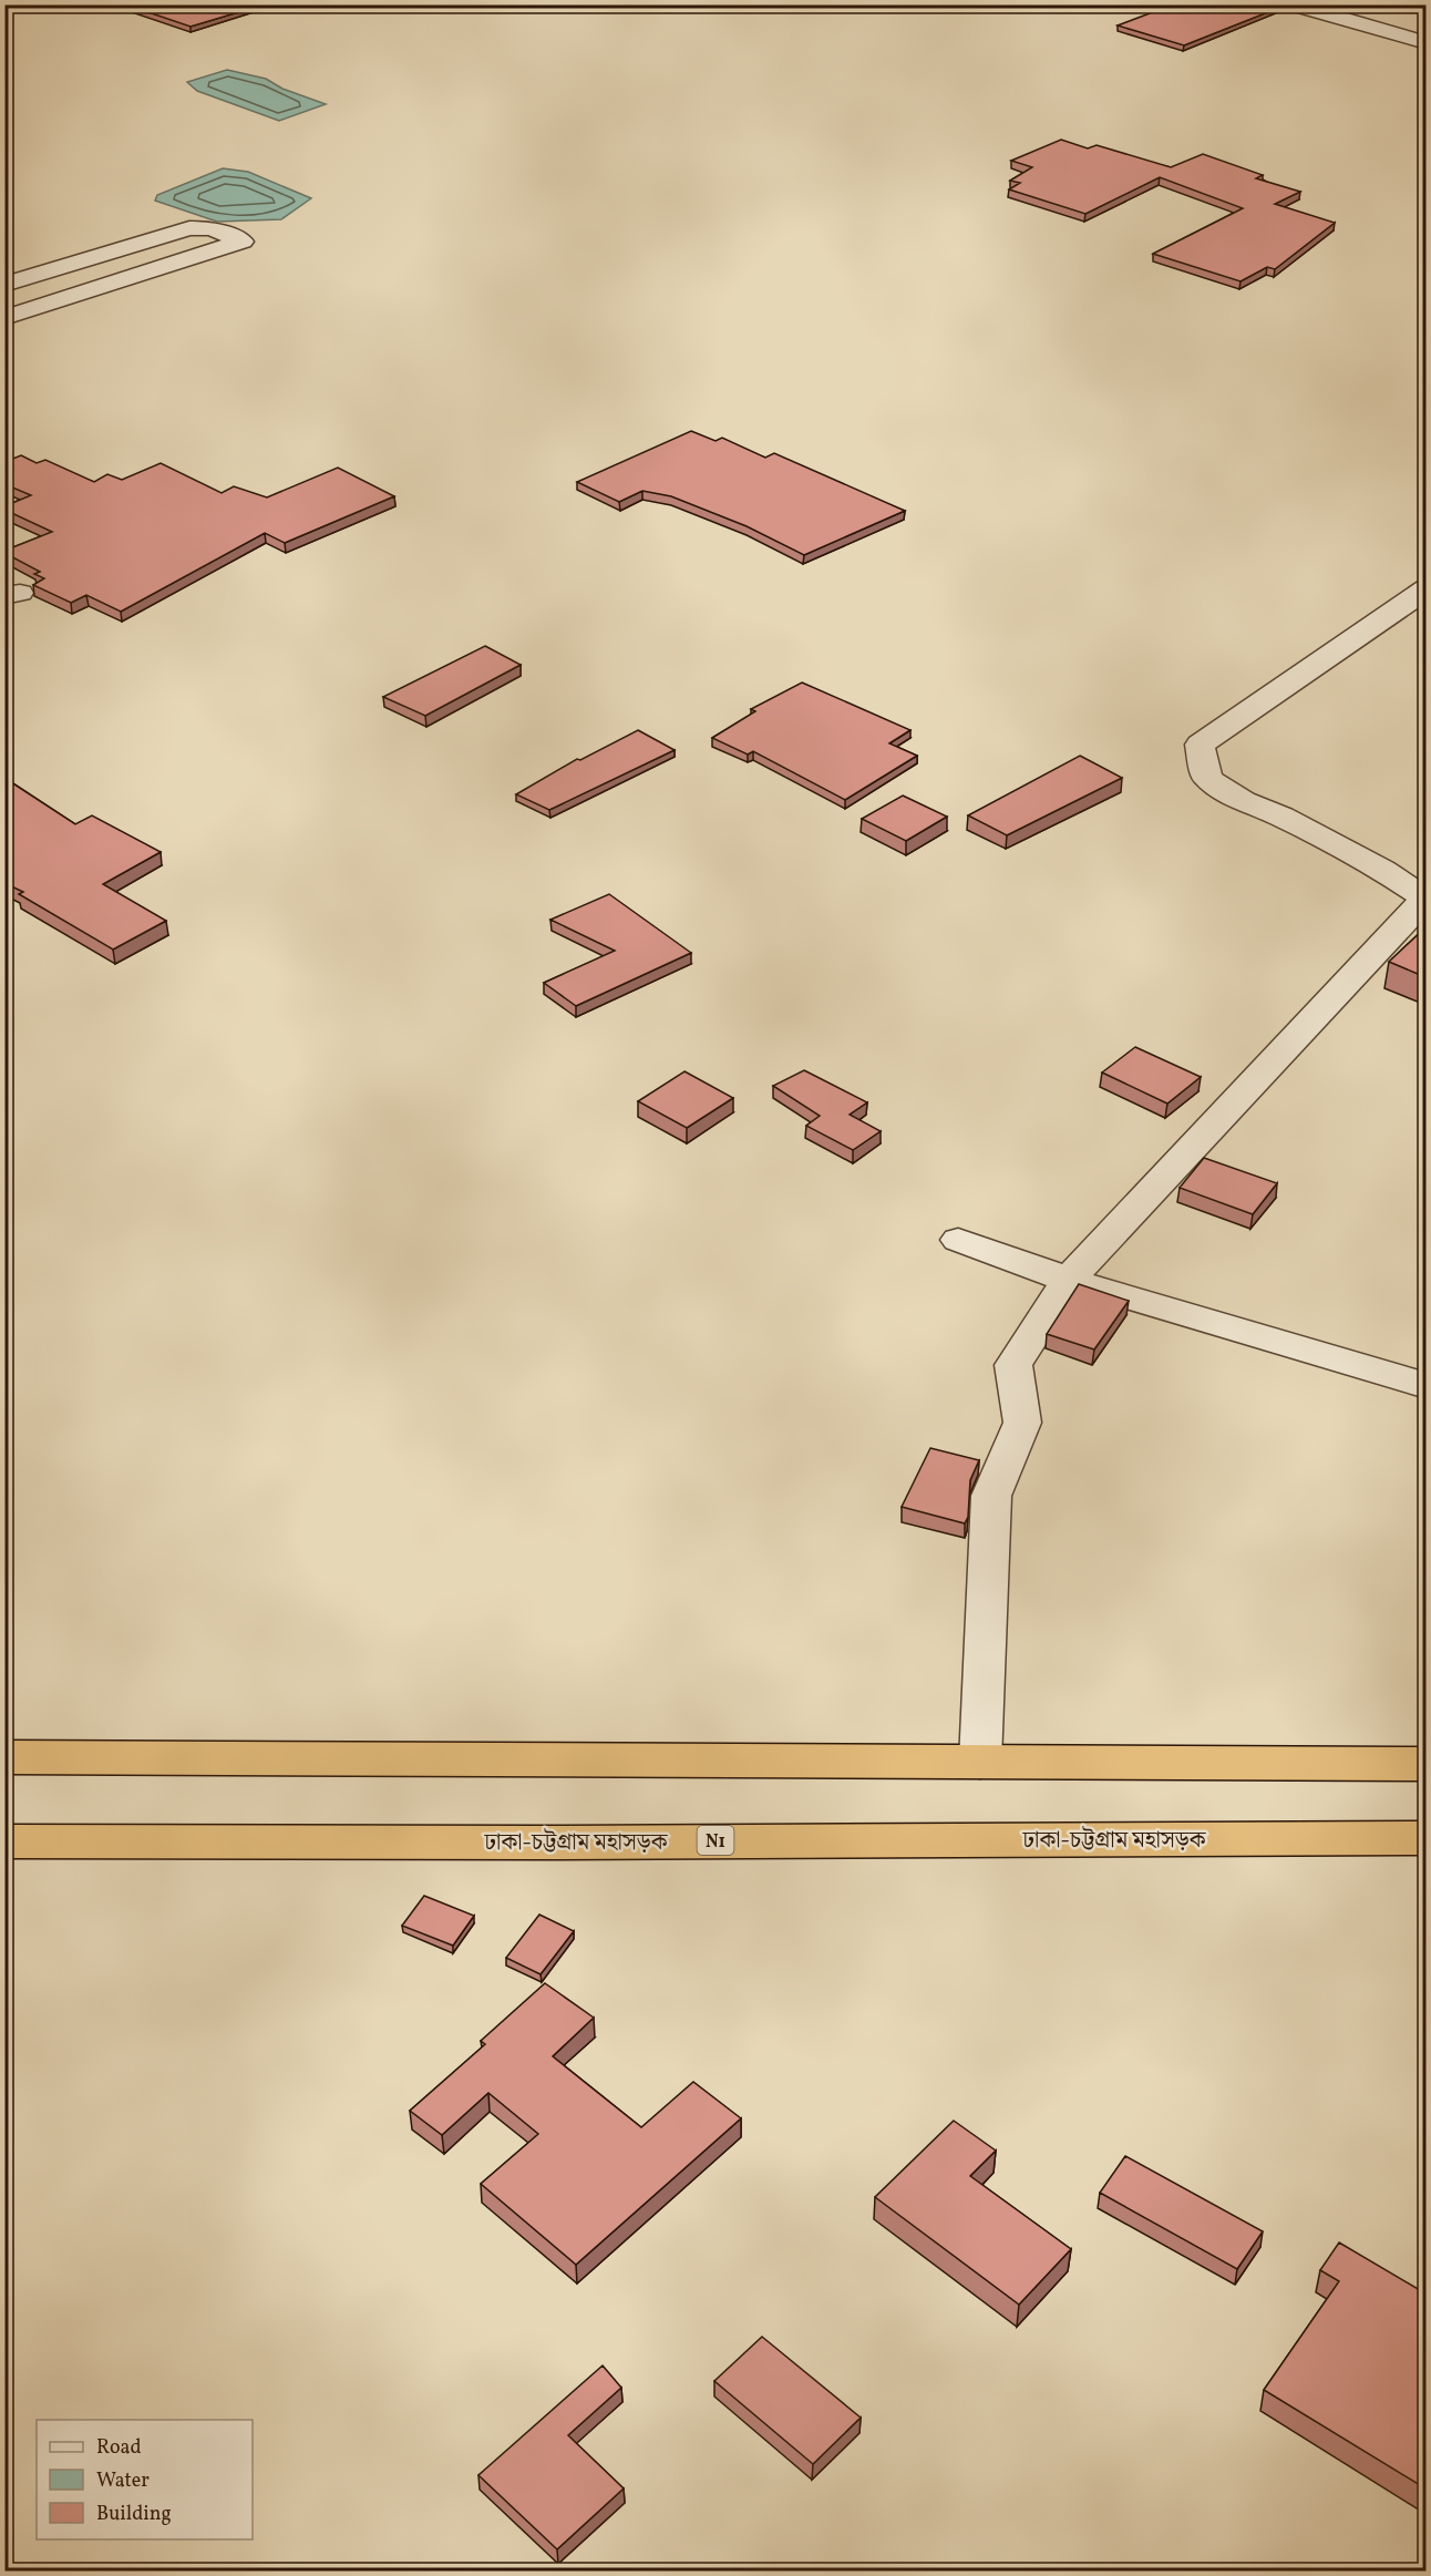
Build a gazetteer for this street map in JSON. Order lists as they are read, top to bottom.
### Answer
{
  "streets": {
    "highway": ["ঢাকা-চট্টগ্রাম মহাসড়ক", "N1"]
  },
  "legend": ["Road", "Water", "Building"]
}
